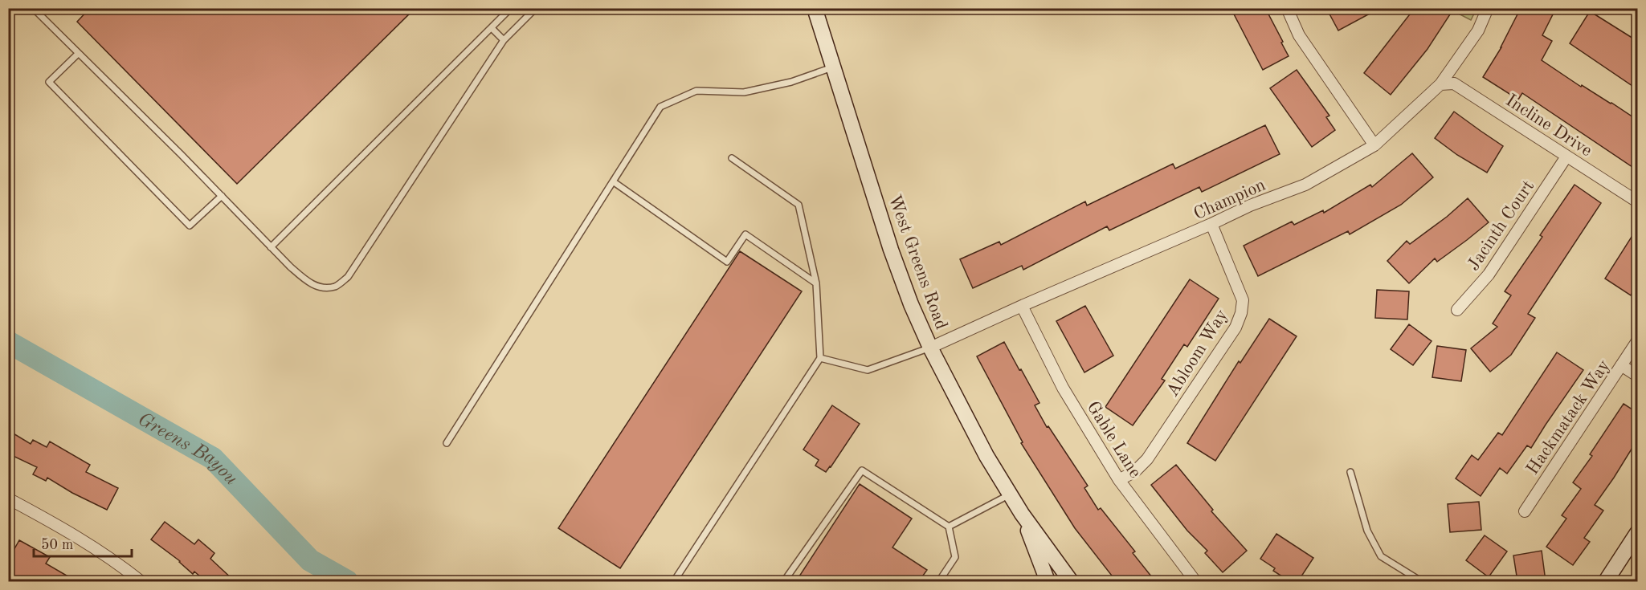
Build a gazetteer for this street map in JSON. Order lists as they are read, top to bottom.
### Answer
{
  "streets": {
    "main road": ["West Greens Road"],
    "street": [
      "Incline Drive",
      "Champion",
      "Jacinth Court",
      "Abloom Way",
      "Hackmatack Way",
      "Gable Lane"
    ]
  },
  "crossings": [
    ["Incline Drive", "Champion"],
    ["Incline Drive", "Jacinth Court"],
    ["Champion", "West Greens Road"],
    ["Champion", "Abloom Way"],
    ["Champion", "Gable Lane"],
    ["Abloom Way", "Gable Lane"]
  ],
  "water": ["Greens Bayou"],
  "scale_bar": "50 m"
}
